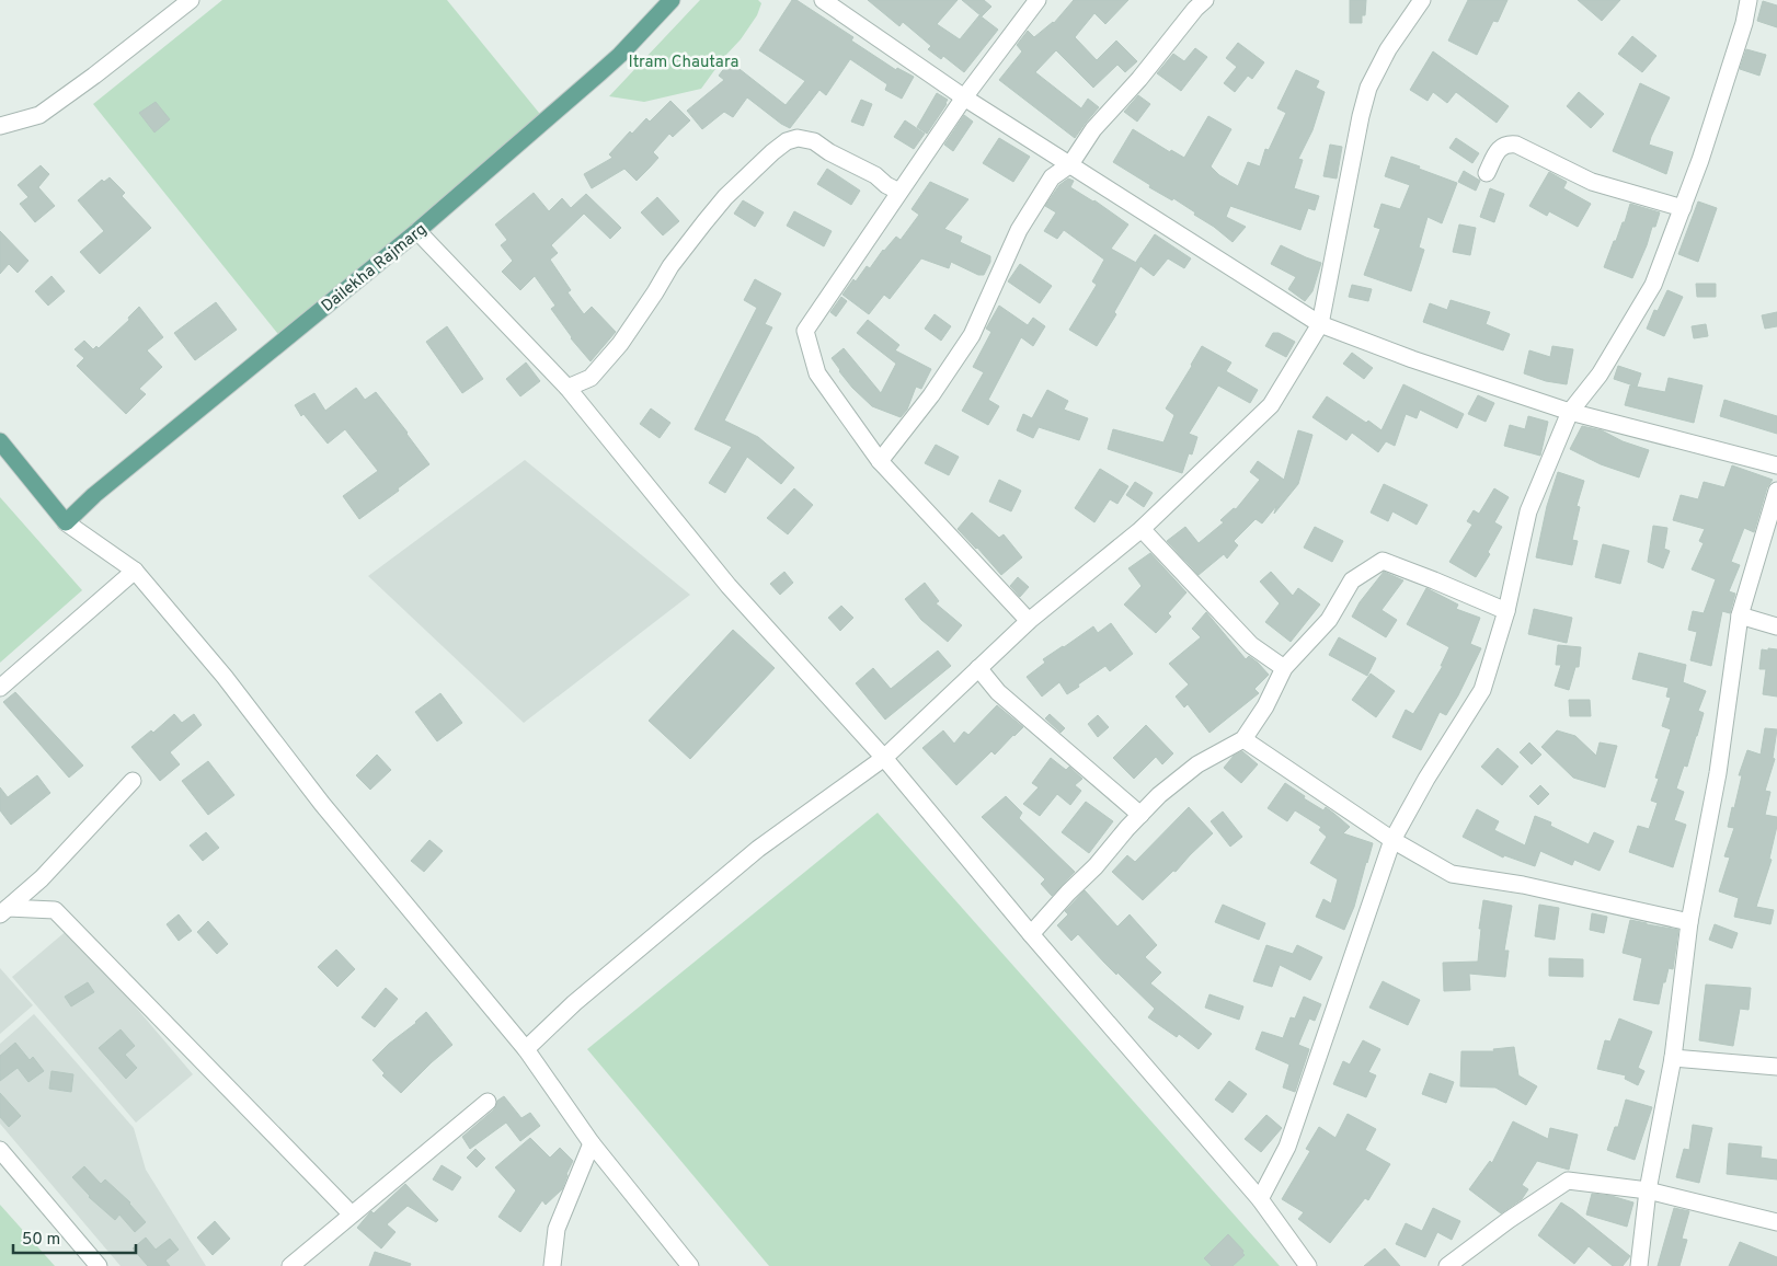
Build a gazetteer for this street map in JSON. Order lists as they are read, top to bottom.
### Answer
{
  "streets": {
    "main road": ["Dailekha Rajmarg"]
  },
  "parks": ["Itram Chautara"],
  "scale_bar": "50 m"
}
